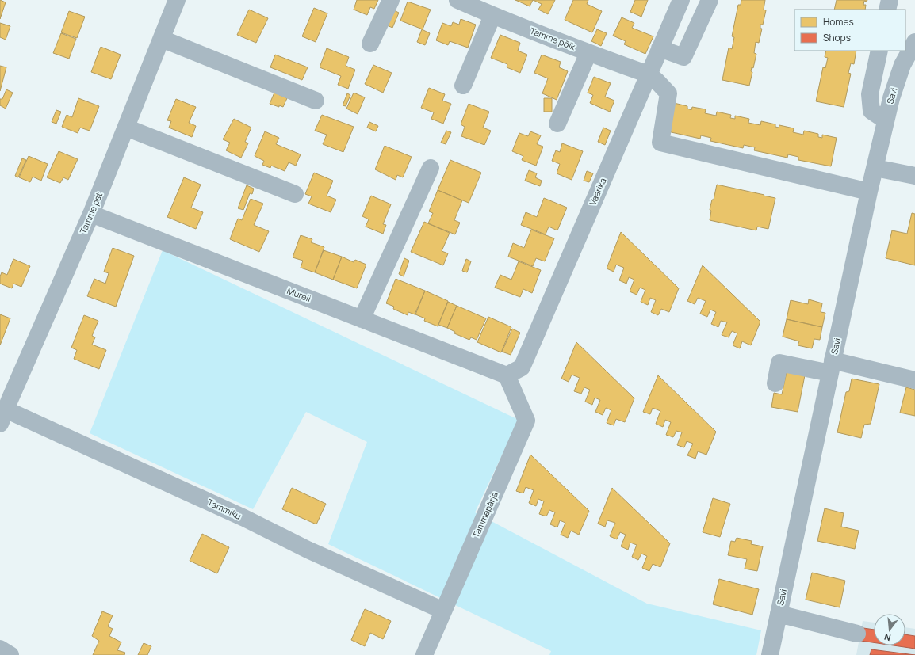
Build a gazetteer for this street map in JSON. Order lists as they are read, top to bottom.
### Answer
{
  "streets": {
    "street": [
      "Tamme põik",
      "Savi",
      "Vaarika",
      "Tamme pst",
      "Mureli",
      "Tammiku",
      "Tammepärja"
    ]
  },
  "crossings": [
    ["Tamme põik", "Vaarika"],
    ["Vaarika", "Mureli"],
    ["Vaarika", "Tammepärja"],
    ["Tamme pst", "Mureli"],
    ["Tamme pst", "Tammiku"],
    ["Mureli", "Tammepärja"],
    ["Tammiku", "Tammepärja"]
  ],
  "legend": ["Homes", "Shops"],
  "north": "bottom"
}
